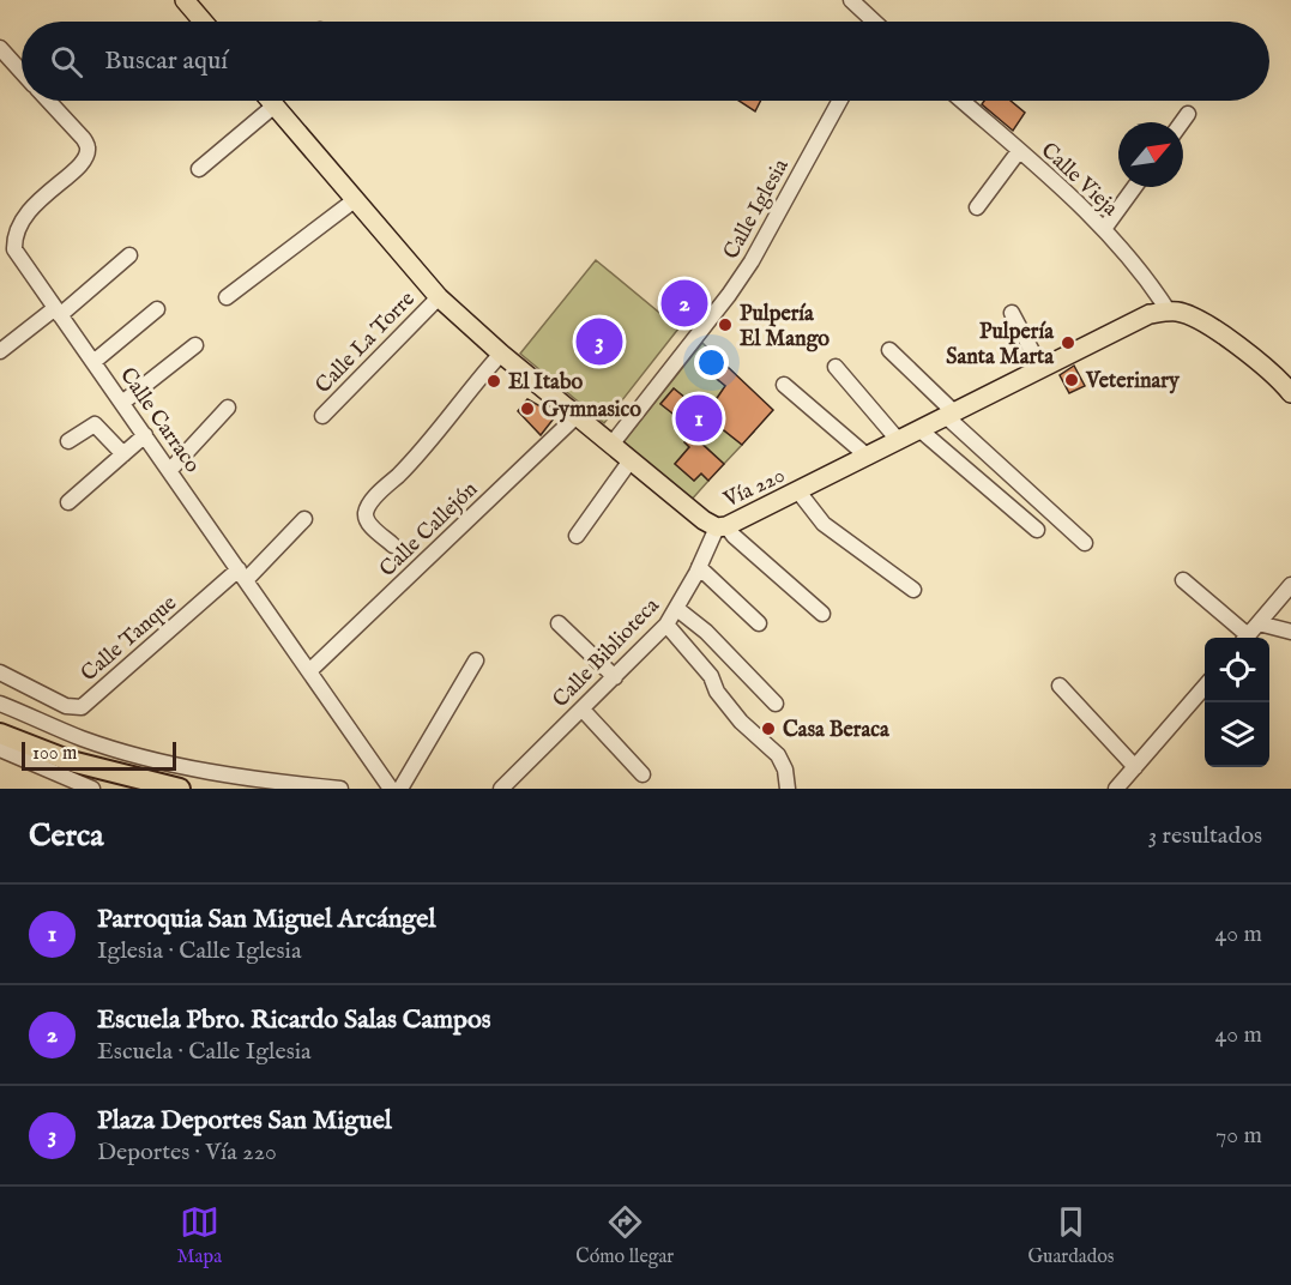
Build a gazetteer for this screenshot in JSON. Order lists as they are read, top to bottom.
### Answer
{
  "streets": {
    "main road": ["Vía 220"],
    "street": [
      "Calle Vieja",
      "Calle Iglesia",
      "Calle La Torre",
      "Calle Carraco",
      "Calle Callejón",
      "Calle Tanque",
      "Calle Biblioteca"
    ]
  },
  "crossings": [
    ["Calle Vieja", "Vía 220"],
    ["Calle Iglesia", "Vía 220"],
    ["Calle La Torre", "Vía 220"],
    ["Calle Carraco", "Calle Callejón"],
    ["Calle Carraco", "Calle Tanque"],
    ["Vía 220", "Calle Callejón"],
    ["Vía 220", "Calle Biblioteca"]
  ],
  "places": [
    "Pulpería El Mango",
    "Pulpería Santa Marta",
    "Veterinary",
    "El Itabo",
    "Gymnasico",
    "Casa Beraca"
  ],
  "scale_bar": "100 m",
  "north": "top right",
  "page": {
    "search": "Buscar aquí",
    "pins": ["2", "3", "1"],
    "scale": "100 m",
    "heading": ["Cerca", "3 resultados"],
    "list": [
      {
        "mark": "1",
        "name": "Parroquia San Miguel Arcángel",
        "note": "Iglesia · Calle Iglesia",
        "value": "40 m"
      },
      {
        "mark": "2",
        "name": "Escuela Pbro. Ricardo Salas Campos",
        "note": "Escuela · Calle Iglesia",
        "value": "40 m"
      },
      {
        "mark": "3",
        "name": "Plaza Deportes San Miguel",
        "note": "Deportes · Vía 220",
        "value": "70 m"
      }
    ],
    "nav": ["Mapa", "Cómo llegar", "Guardados"]
  }
}
